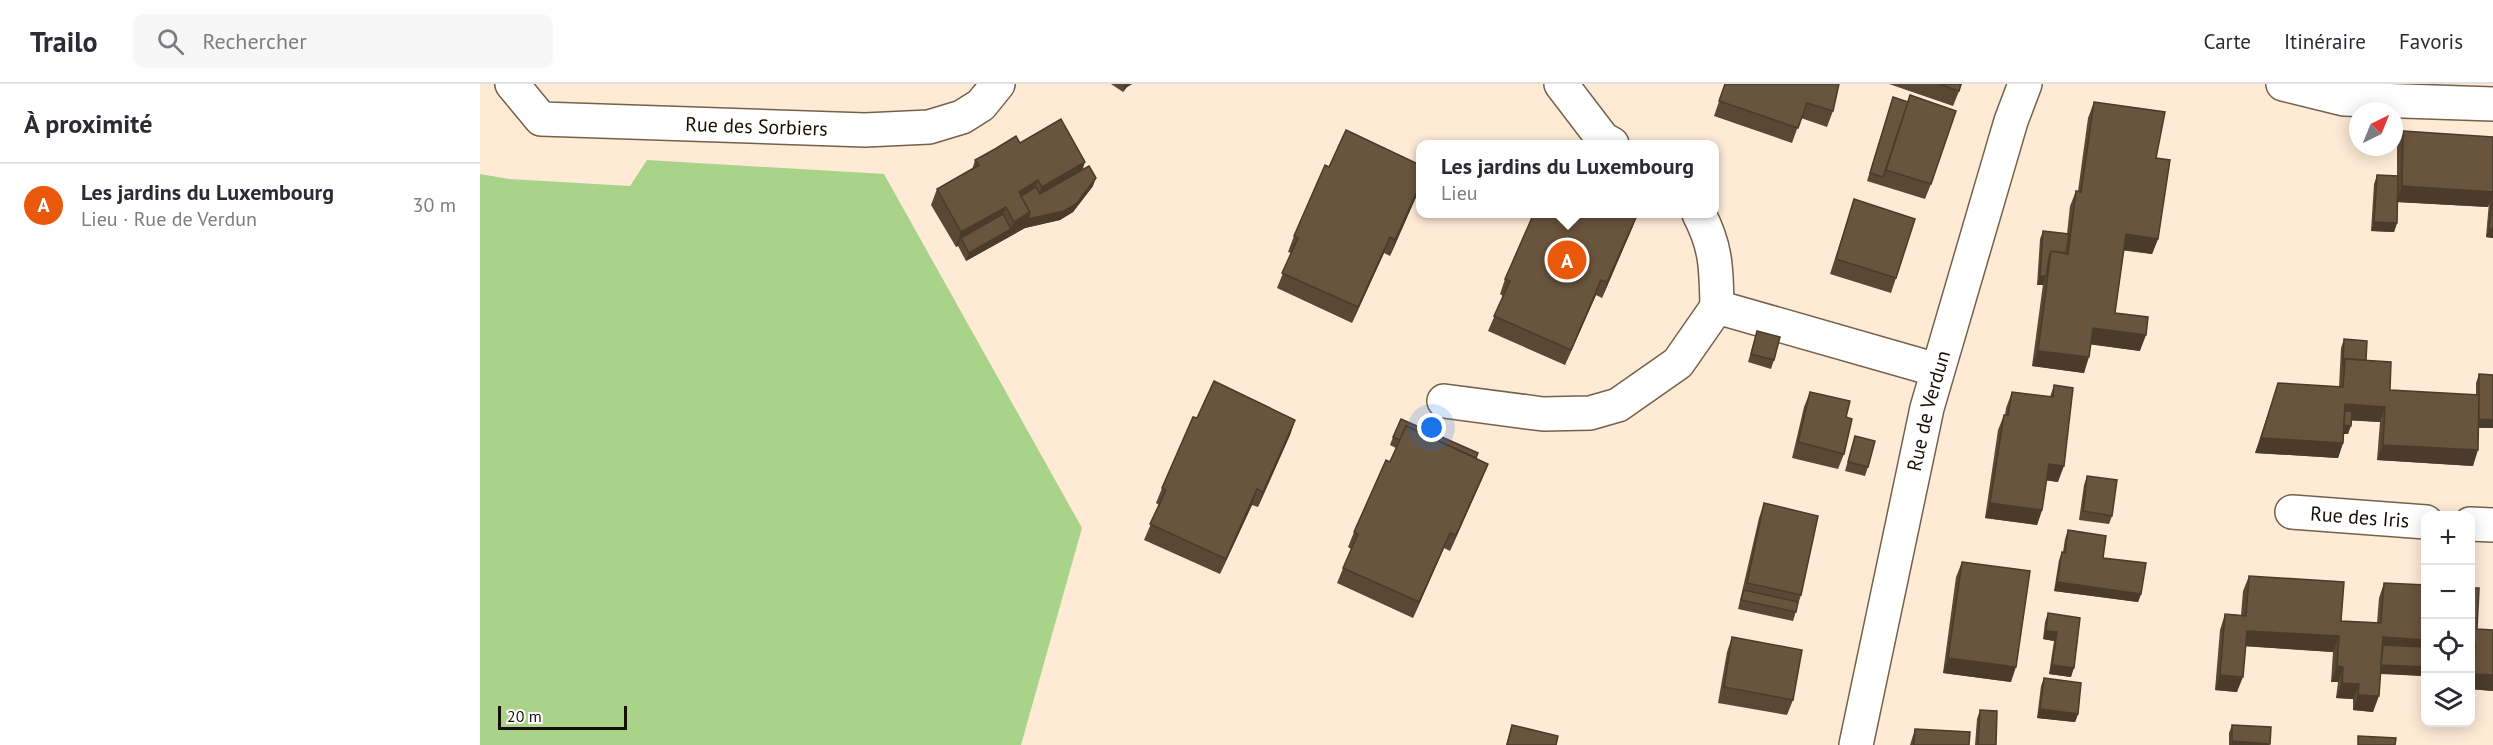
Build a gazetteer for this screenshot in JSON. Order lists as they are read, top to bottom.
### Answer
{
  "streets": {
    "street": ["Rue des Sorbiers", "Rue de Verdun", "Rue des Iris"]
  },
  "scale_bar": "20 m",
  "north": "top right",
  "page": {
    "header": "Trailo",
    "search": "Rechercher",
    "nav": ["Carte", "Itinéraire", "Favoris"],
    "heading": "À proximité",
    "popup": ["Les jardins du Luxembourg", "Lieu"],
    "list": [
      {
        "mark": "A",
        "name": "Les jardins du Luxembourg",
        "note": "Lieu · Rue de Verdun",
        "value": "30 m"
      }
    ],
    "pins": "A",
    "map_buttons": ["+", "−"],
    "scale": "20 m"
  }
}
